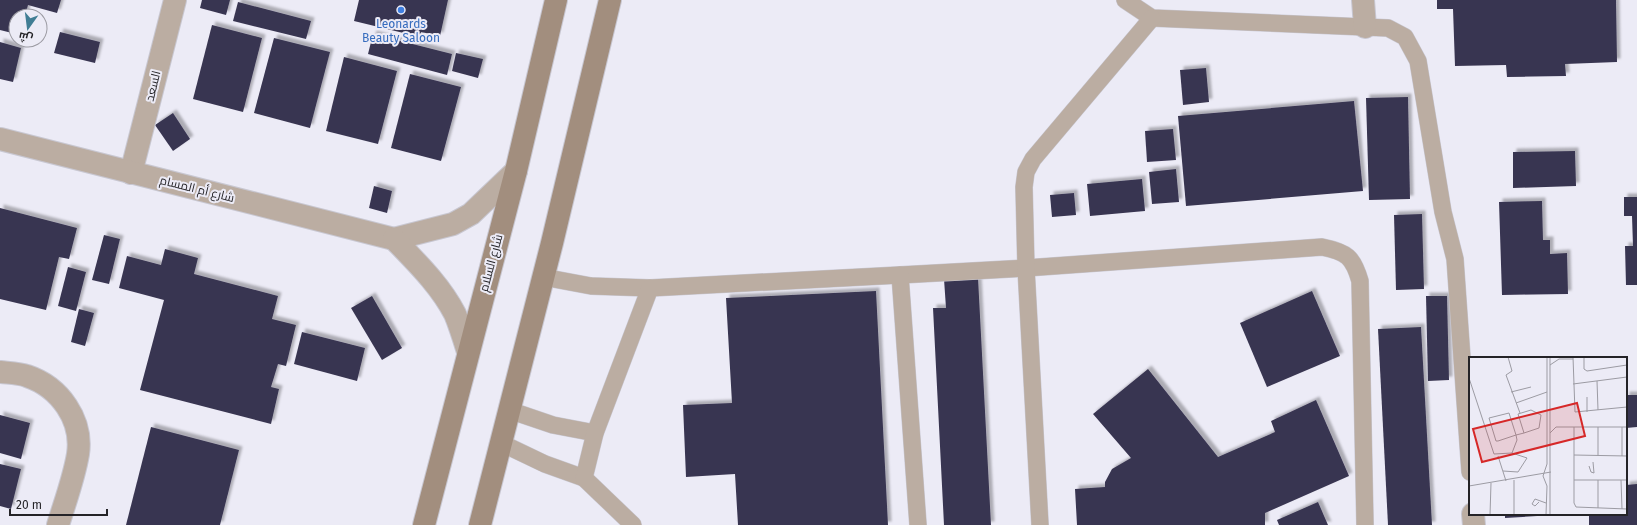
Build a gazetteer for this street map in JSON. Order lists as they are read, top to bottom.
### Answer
{
  "streets": {
    "main road": ["شارع السلام"],
    "street": ["السعد", "شارع أم المسام"]
  },
  "crossings": [
    ["السعد", "شارع أم المسام"],
    ["شارع أم المسام", "شارع السلام"]
  ],
  "places": ["Leonards Beauty Saloon"],
  "scale_bar": "20 m",
  "north": "bottom"
}
